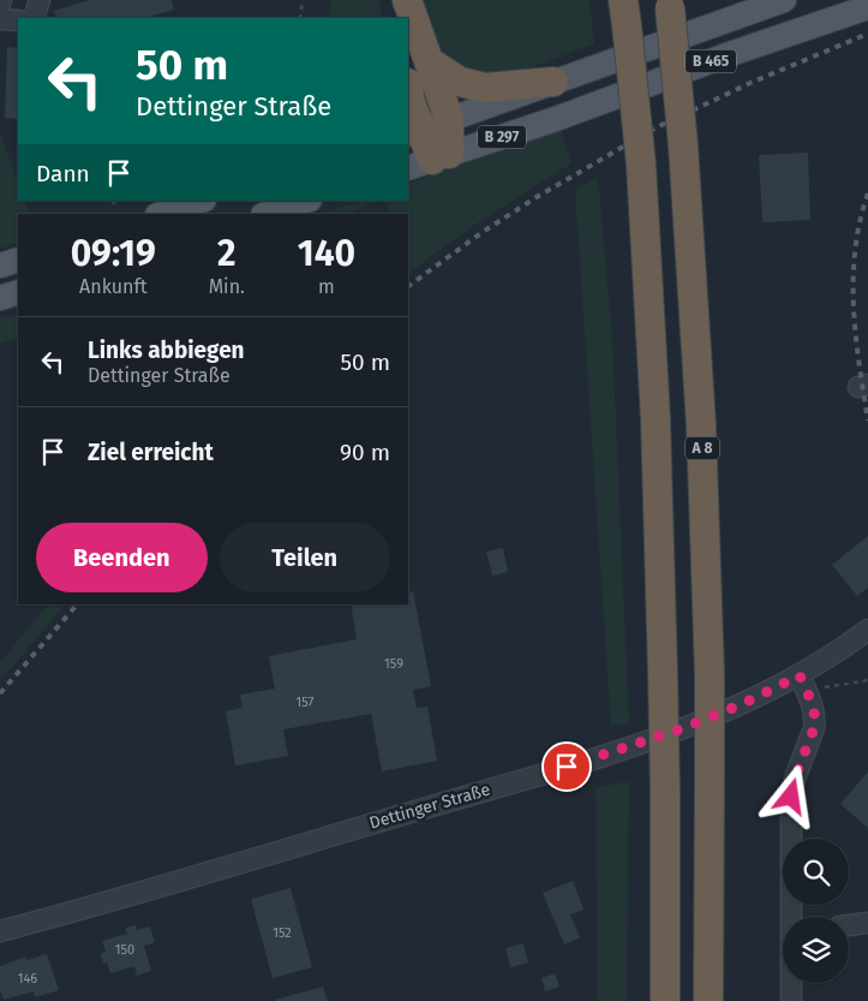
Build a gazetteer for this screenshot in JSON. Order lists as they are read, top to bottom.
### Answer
{
  "streets": {
    "highway": ["A 8"],
    "main road": ["B 465", "B 297"],
    "street": ["Dettinger Straße"]
  },
  "crossings": [
    ["B 465", "B 297"]
  ],
  "house_numbers": [
    "159",
    "157",
    "152",
    "150",
    "146"
  ],
  "page": {
    "turn": ["50 m", "Dettinger Straße"],
    "then": "Dann",
    "eta": [
      "09:19",
      "Ankunft",
      "2",
      "Min.",
      "140",
      "m"
    ],
    "list": [
      {
        "name": "Links abbiegen",
        "note": "Dettinger Straße",
        "value": "50 m"
      },
      {
        "name": "Ziel erreicht",
        "value": "90 m"
      }
    ],
    "buttons": ["Beenden", "Teilen"]
  }
}
